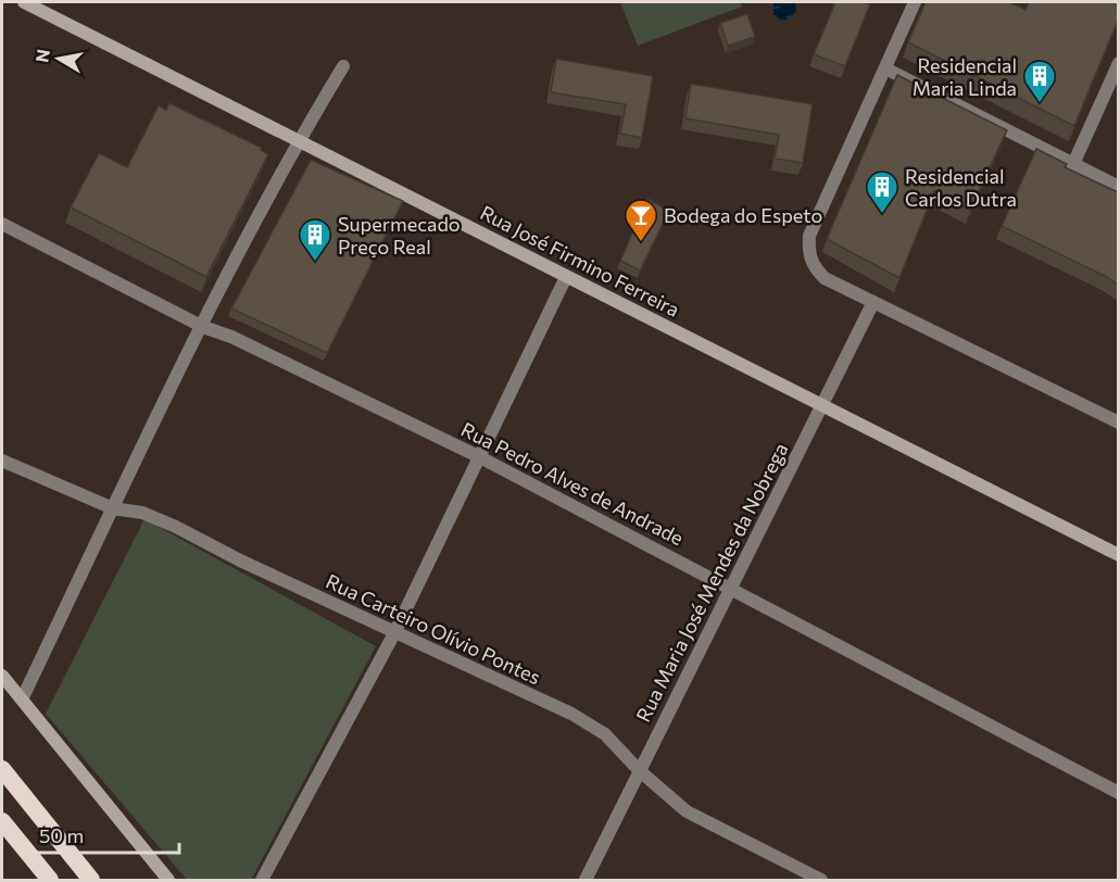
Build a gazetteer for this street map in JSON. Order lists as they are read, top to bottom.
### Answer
{
  "streets": {
    "main road": ["Rua José Firmino Ferreira"],
    "street": ["Rua Pedro Alves de Andrade", "Rua Maria José Mendes da Nobrega", "Rua Carteiro Olívio Pontes"]
  },
  "crossings": [
    ["Rua José Firmino Ferreira", "Rua Maria José Mendes da Nobrega"],
    ["Rua Pedro Alves de Andrade", "Rua Maria José Mendes da Nobrega"],
    ["Rua Maria José Mendes da Nobrega", "Rua Carteiro Olívio Pontes"]
  ],
  "places": {
    "building": ["Residencial Maria Linda", "Residencial Carlos Dutra", "Supermecado Preço Real"],
    "bar": ["Bodega do Espeto"]
  },
  "scale_bar": "50 m",
  "north": "left"
}
